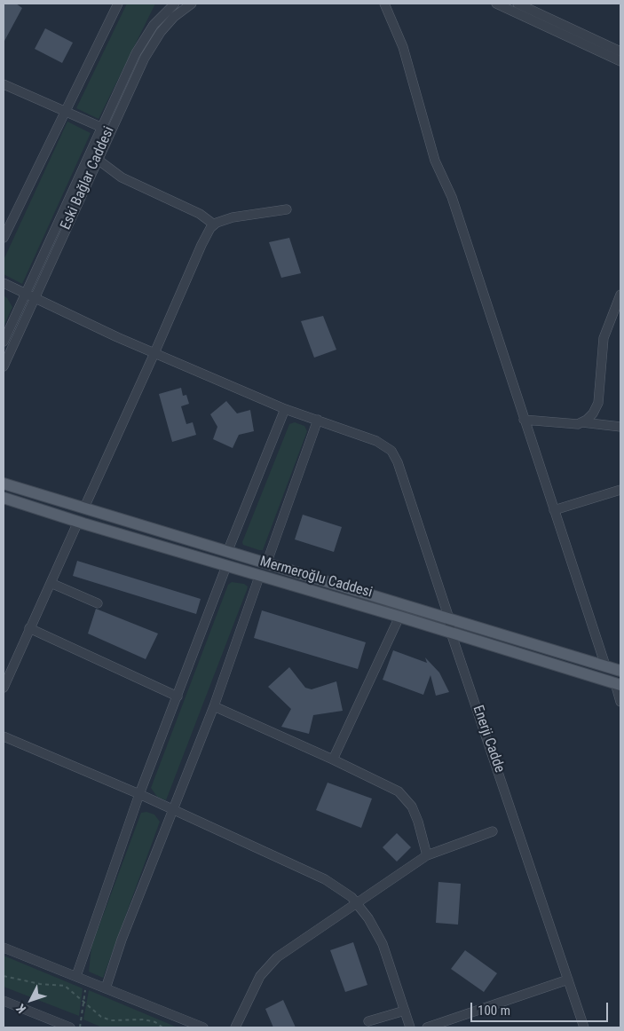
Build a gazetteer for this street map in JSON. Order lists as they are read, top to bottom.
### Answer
{
  "streets": {
    "main road": ["Mermeroğlu Caddesi"],
    "street": ["Eski Bağlar Caddesi", "Enerji Cadde"]
  },
  "crossings": [
    ["Mermeroğlu Caddesi", "Enerji Cadde"]
  ],
  "scale_bar": "100 m",
  "north": "bottom left"
}
